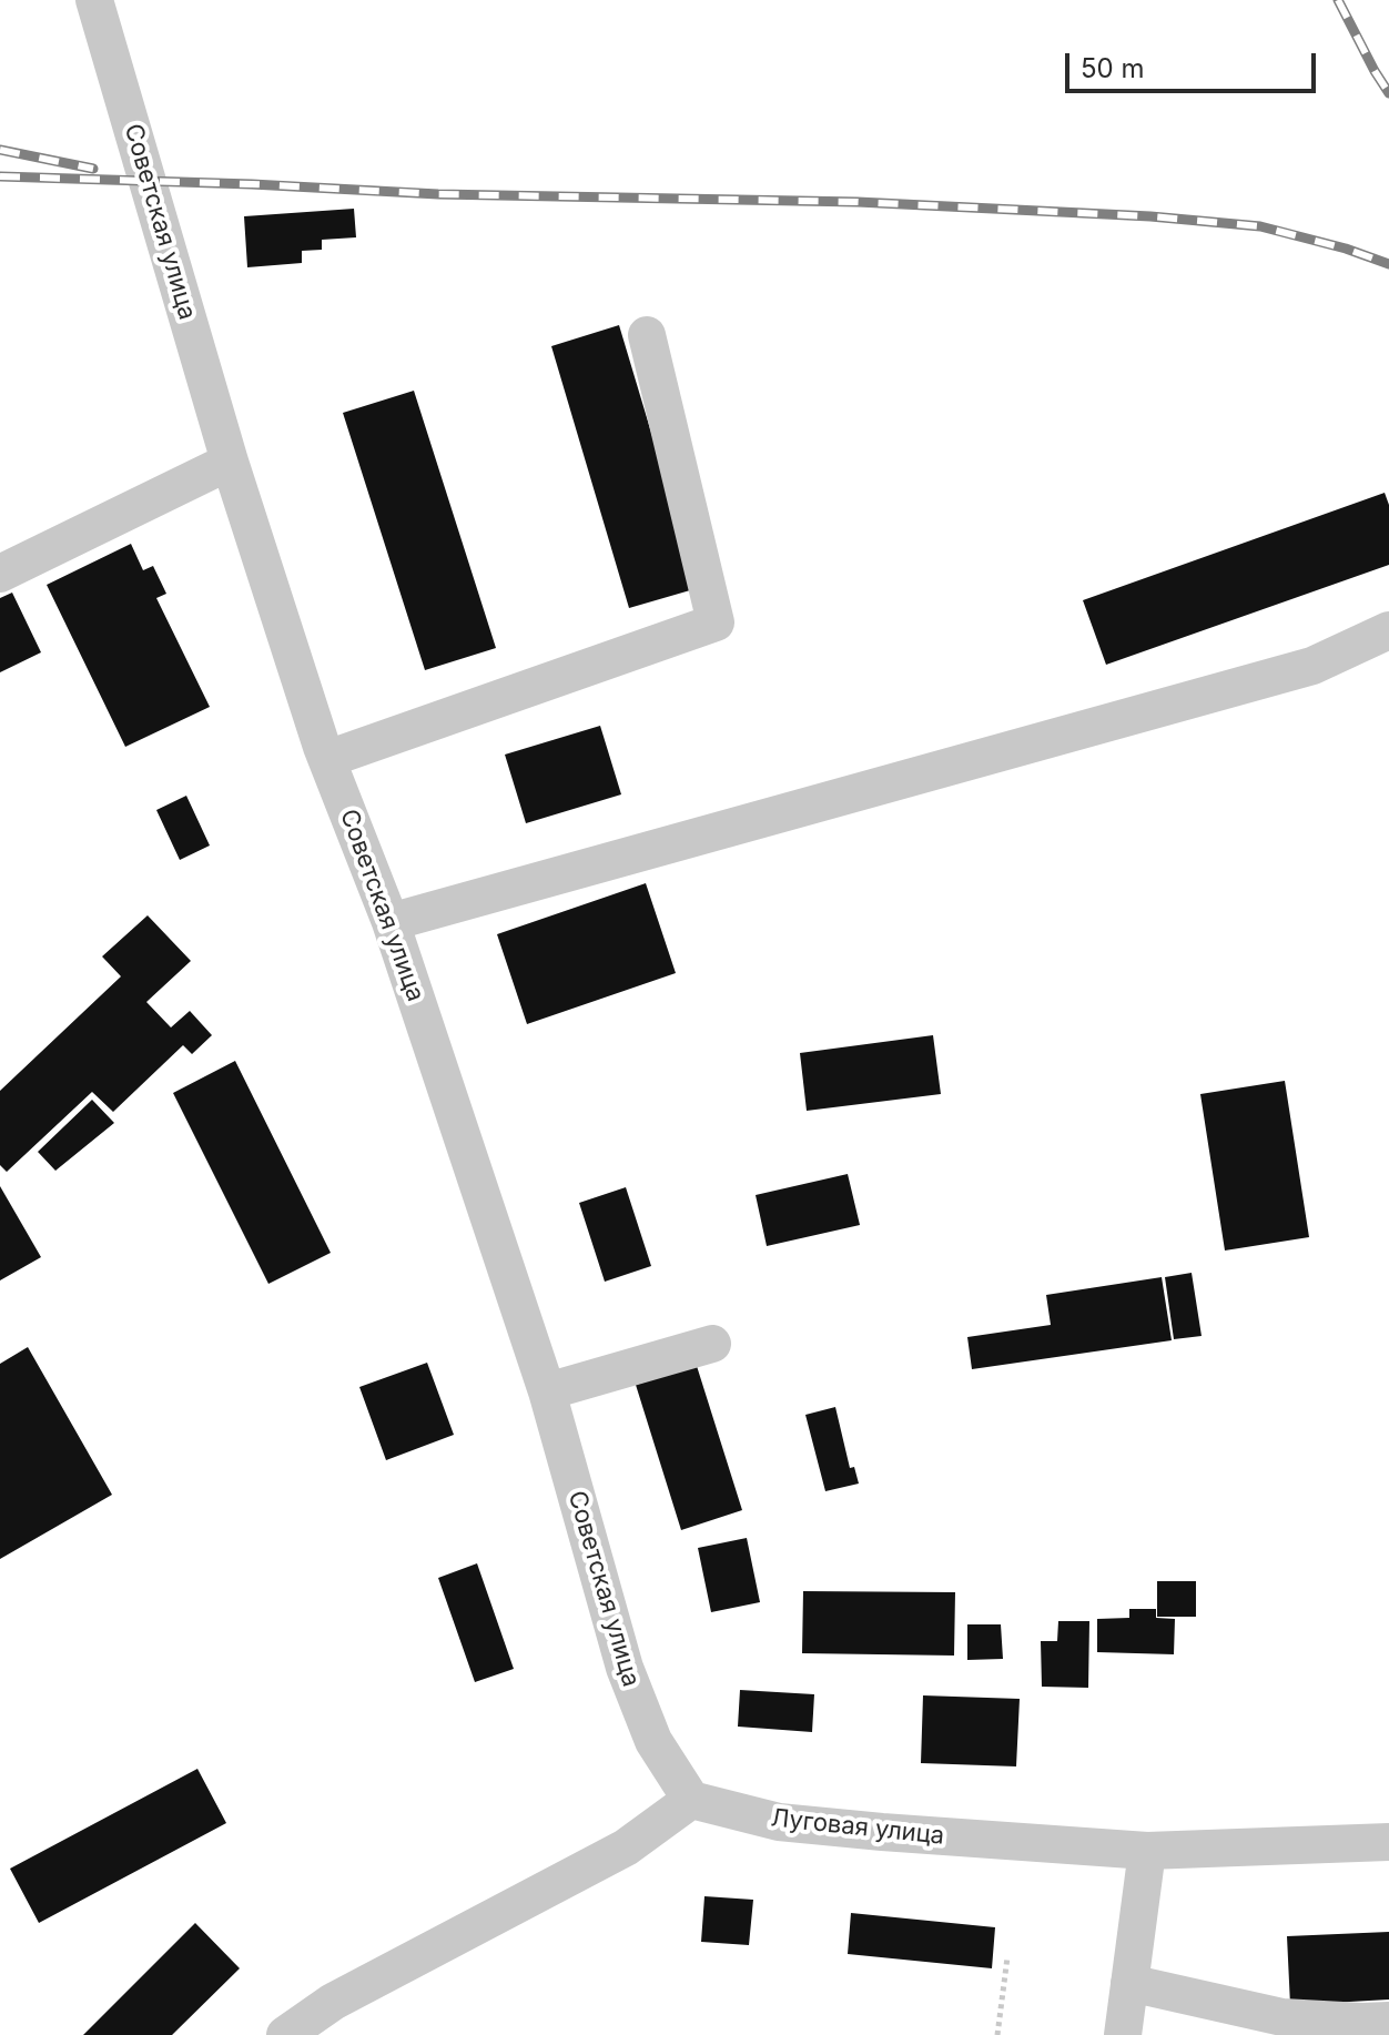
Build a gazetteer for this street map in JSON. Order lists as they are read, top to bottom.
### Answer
{
  "streets": {
    "street": ["Советская улица", "Луговая улица"]
  },
  "crossings": [
    ["Советская улица", "Луговая улица"]
  ],
  "scale_bar": "50 m"
}
